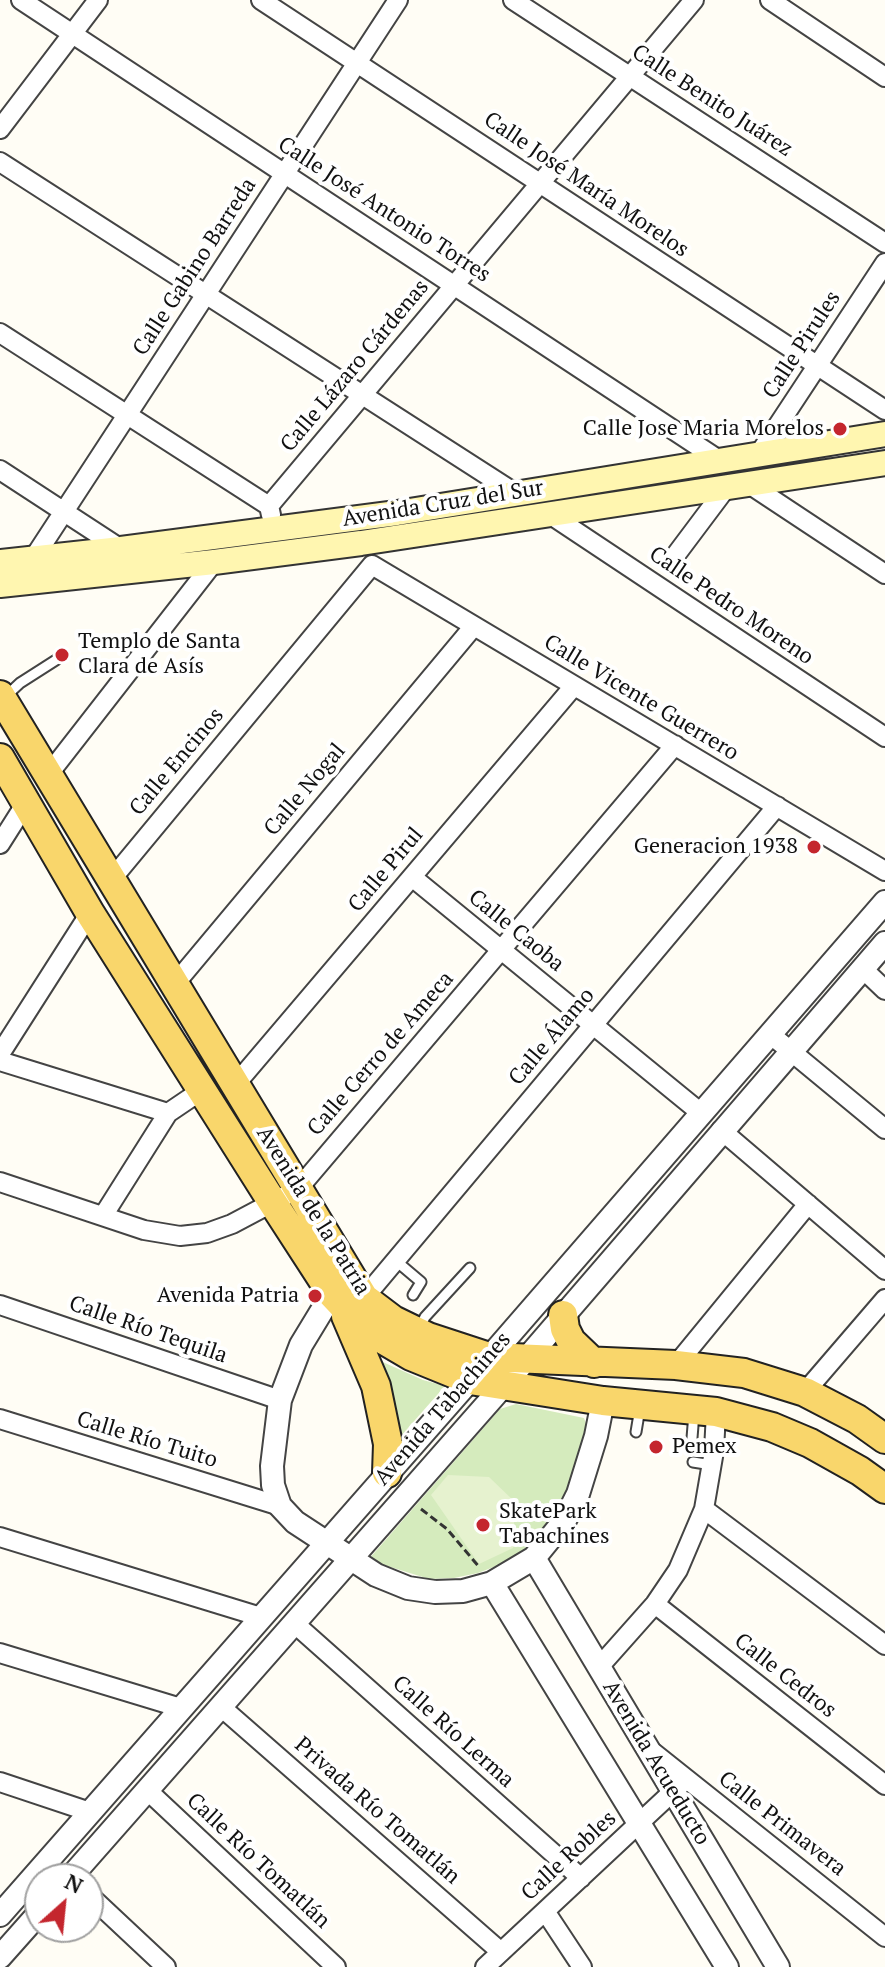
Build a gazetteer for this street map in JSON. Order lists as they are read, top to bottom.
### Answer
{
  "streets": {
    "main road": ["Avenida Cruz del Sur", "Avenida de la Patria"],
    "street": [
      "Calle Benito Juárez",
      "Calle José María Morelos",
      "Calle José Antonio Torres",
      "Calle Gabino Barreda",
      "Calle Pirules",
      "Calle Lázaro Cárdenas",
      "Calle Pedro Moreno",
      "Calle Vicente Guerrero",
      "Calle Encinos",
      "Calle Nogal",
      "Calle Pirul",
      "Calle Caoba",
      "Calle Álamo",
      "Calle Cerro de Ameca",
      "Calle Río Tequila",
      "Avenida Tabachines",
      "Calle Río Tuito",
      "Calle Cedros",
      "Calle Río Lerma",
      "Avenida Acueducto",
      "Privada Río Tomatlán",
      "Calle Primavera",
      "Calle Robles",
      "Calle Río Tomatlán"
    ]
  },
  "crossings": [
    ["Calle Benito Juárez", "Calle Lázaro Cárdenas"],
    ["Calle José María Morelos", "Calle Gabino Barreda"],
    ["Calle José María Morelos", "Calle Pirules"],
    ["Calle José María Morelos", "Calle Lázaro Cárdenas"],
    ["Calle José Antonio Torres", "Calle Gabino Barreda"],
    ["Calle José Antonio Torres", "Calle Lázaro Cárdenas"],
    ["Calle José Antonio Torres", "Avenida Cruz del Sur"],
    ["Calle Gabino Barreda", "Avenida Cruz del Sur"],
    ["Calle Pirules", "Avenida Cruz del Sur"],
    ["Calle Lázaro Cárdenas", "Avenida Cruz del Sur"],
    ["Avenida Cruz del Sur", "Calle Pedro Moreno"],
    ["Calle Vicente Guerrero", "Calle Encinos"],
    ["Calle Vicente Guerrero", "Calle Nogal"],
    ["Calle Vicente Guerrero", "Calle Pirul"],
    ["Calle Vicente Guerrero", "Calle Álamo"],
    ["Calle Vicente Guerrero", "Calle Cerro de Ameca"],
    ["Calle Encinos", "Avenida de la Patria"],
    ["Calle Nogal", "Avenida de la Patria"],
    ["Calle Pirul", "Calle Caoba"],
    ["Calle Pirul", "Avenida de la Patria"],
    ["Calle Caoba", "Calle Álamo"],
    ["Calle Caoba", "Calle Cerro de Ameca"],
    ["Calle Caoba", "Avenida Tabachines"],
    ["Calle Álamo", "Avenida de la Patria"],
    ["Calle Cerro de Ameca", "Avenida de la Patria"],
    ["Avenida de la Patria", "Avenida Tabachines"],
    ["Avenida Tabachines", "Calle Río Lerma"],
    ["Avenida Tabachines", "Privada Río Tomatlán"],
    ["Avenida Tabachines", "Calle Río Tomatlán"],
    ["Calle Río Lerma", "Calle Robles"],
    ["Avenida Acueducto", "Calle Primavera"],
    ["Avenida Acueducto", "Calle Robles"],
    ["Privada Río Tomatlán", "Calle Robles"],
    ["Calle Primavera", "Calle Robles"]
  ],
  "places": [
    "Calle Jose Maria Morelos",
    "Templo de Santa Clara de Asís",
    "Generacion 1938",
    "Avenida Patria",
    "Pemex",
    "SkatePark Tabachines"
  ],
  "north": "top right"
}
